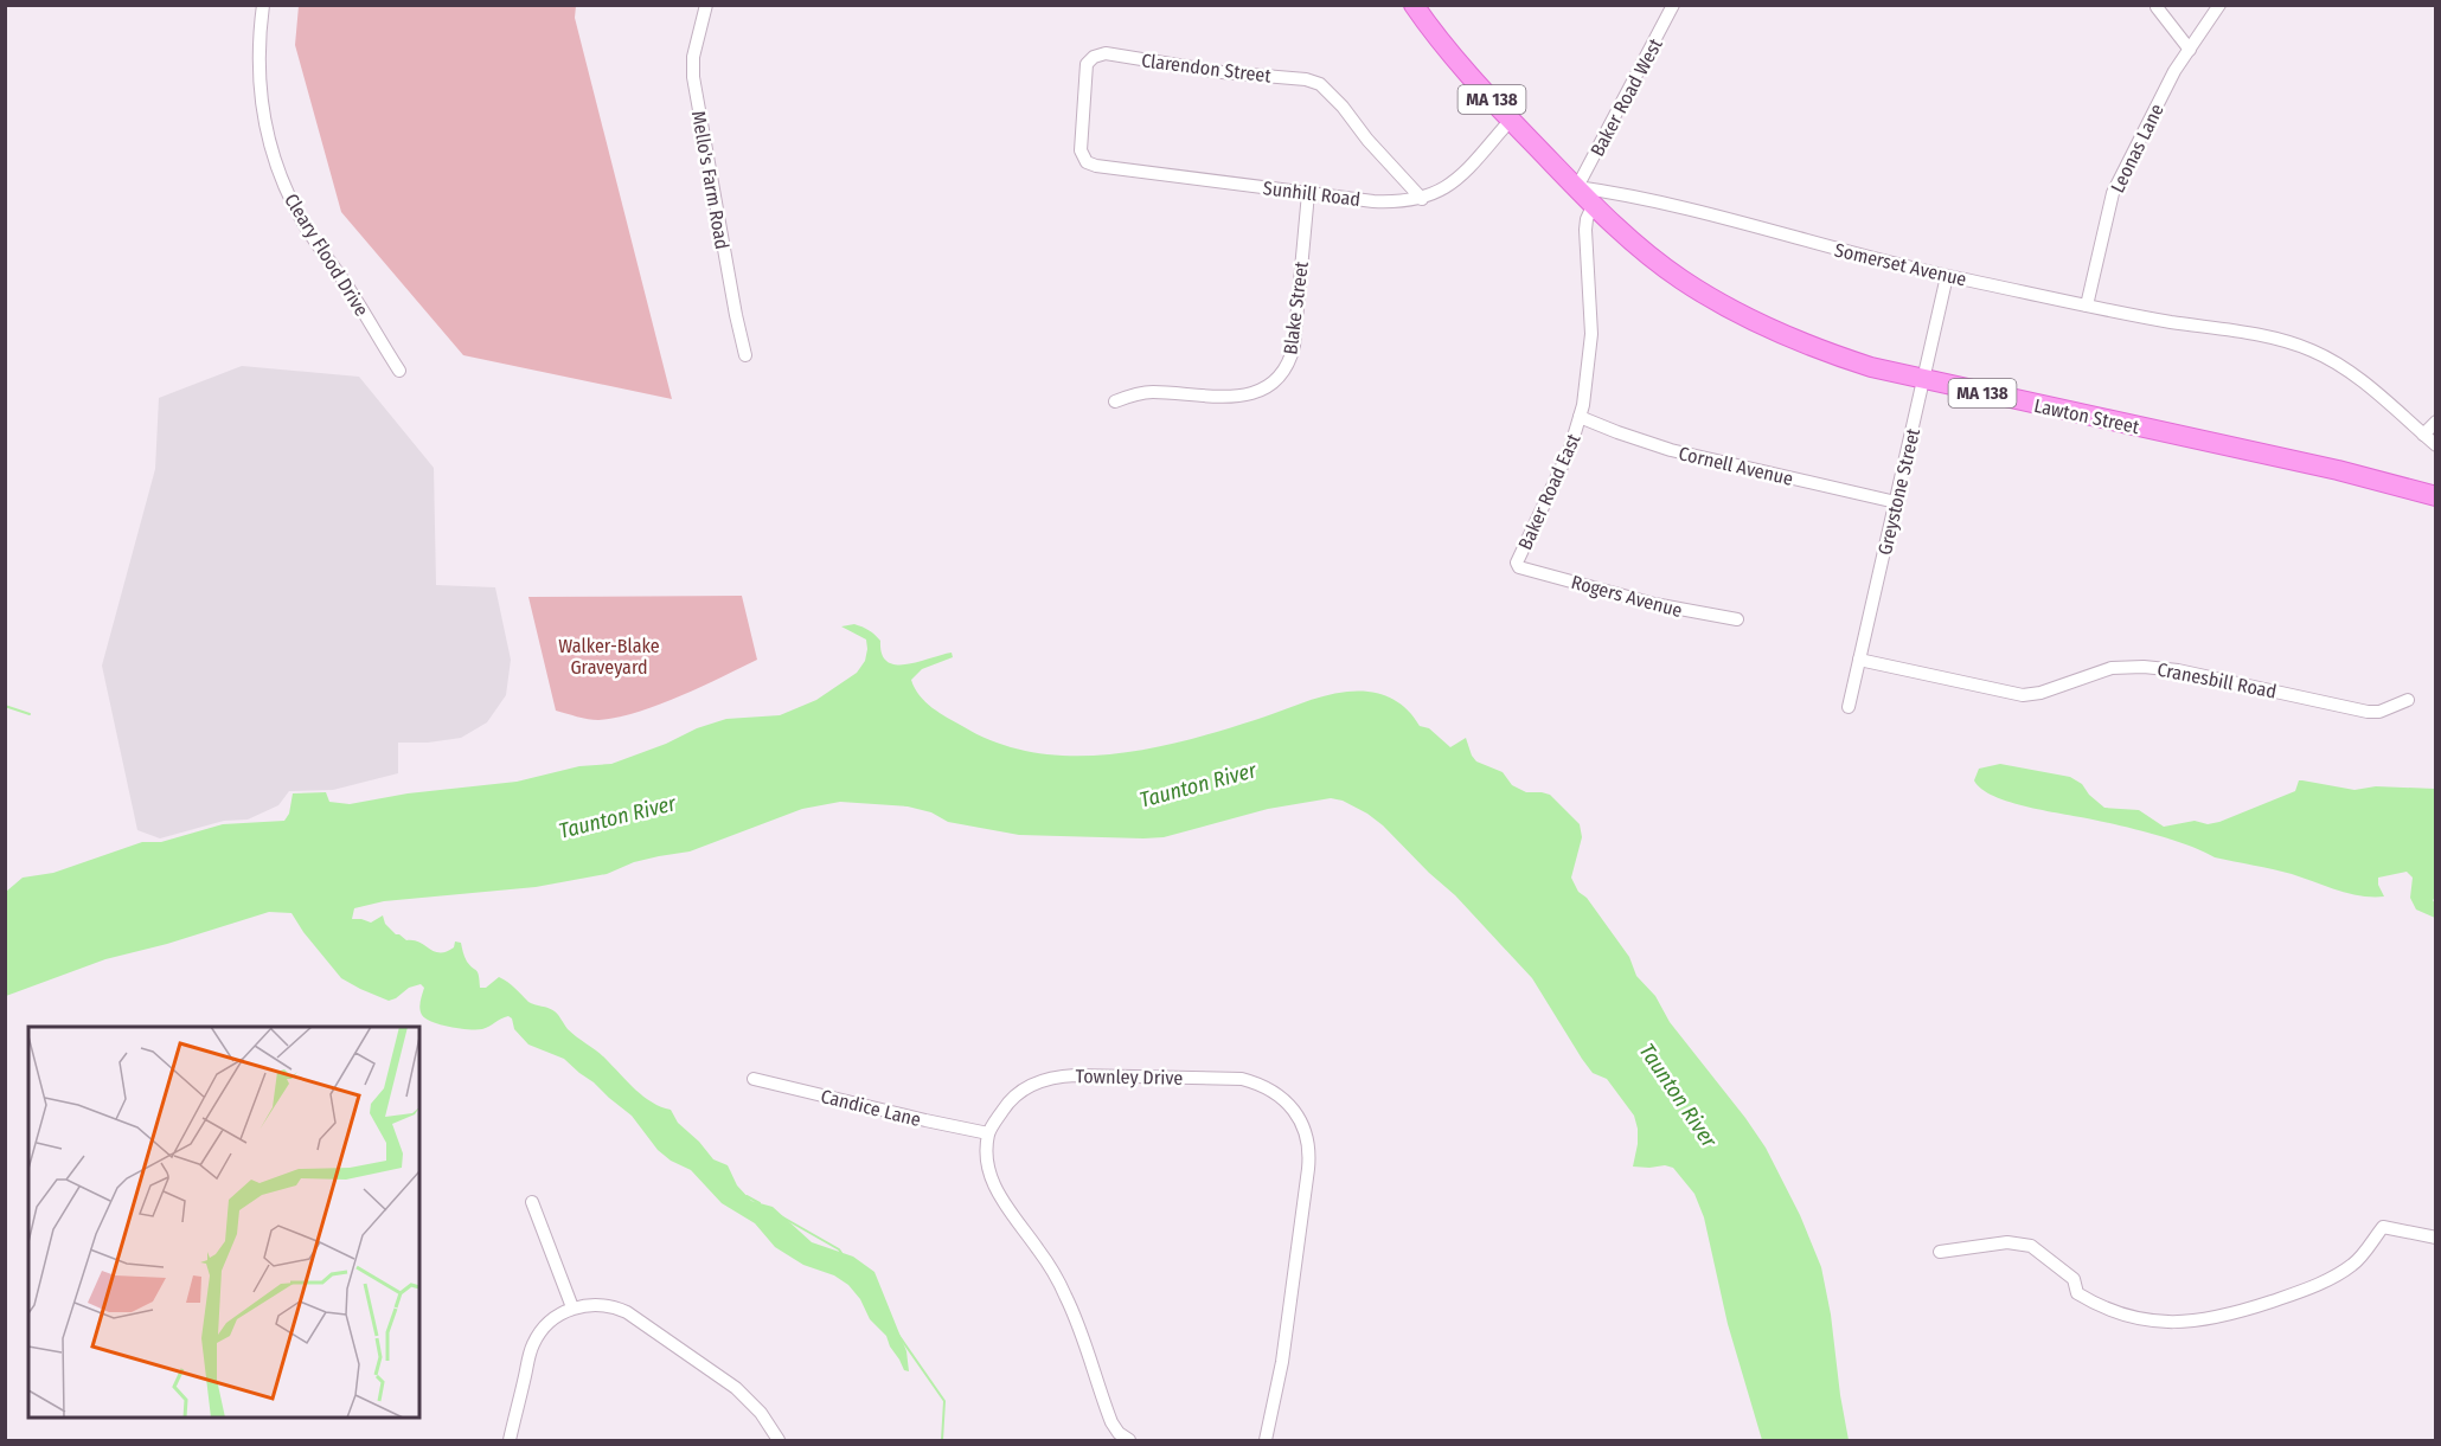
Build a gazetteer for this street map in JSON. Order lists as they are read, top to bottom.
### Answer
{
  "streets": {
    "main road": ["MA 138", "Lawton Street"],
    "street": [
      "Clarendon Street",
      "Baker Road West",
      "Leonas Lane",
      "Mello's Farm Road",
      "Sunhill Road",
      "Cleary Flood Drive",
      "Somerset Avenue",
      "Blake Street",
      "Cornell Avenue",
      "Baker Road East",
      "Greystone Street",
      "Rogers Avenue",
      "Cranesbill Road",
      "Townley Drive",
      "Candice Lane"
    ]
  },
  "crossings": [
    ["Clarendon Street", "Sunhill Road"],
    ["Baker Road West", "MA 138"],
    ["Baker Road West", "Somerset Avenue"],
    ["Baker Road West", "Lawton Street"],
    ["MA 138", "Sunhill Road"],
    ["MA 138", "Somerset Avenue"],
    ["MA 138", "Lawton Street"],
    ["Leonas Lane", "Somerset Avenue"],
    ["Sunhill Road", "Blake Street"],
    ["Somerset Avenue", "Lawton Street"],
    ["Somerset Avenue", "Greystone Street"],
    ["Lawton Street", "Baker Road East"],
    ["Lawton Street", "Greystone Street"],
    ["Cornell Avenue", "Baker Road East"],
    ["Cornell Avenue", "Greystone Street"],
    ["Baker Road East", "Rogers Avenue"],
    ["Greystone Street", "Cranesbill Road"],
    ["Townley Drive", "Candice Lane"]
  ],
  "water": ["Taunton River"],
  "parks": ["Walker-Blake Graveyard"]
}
